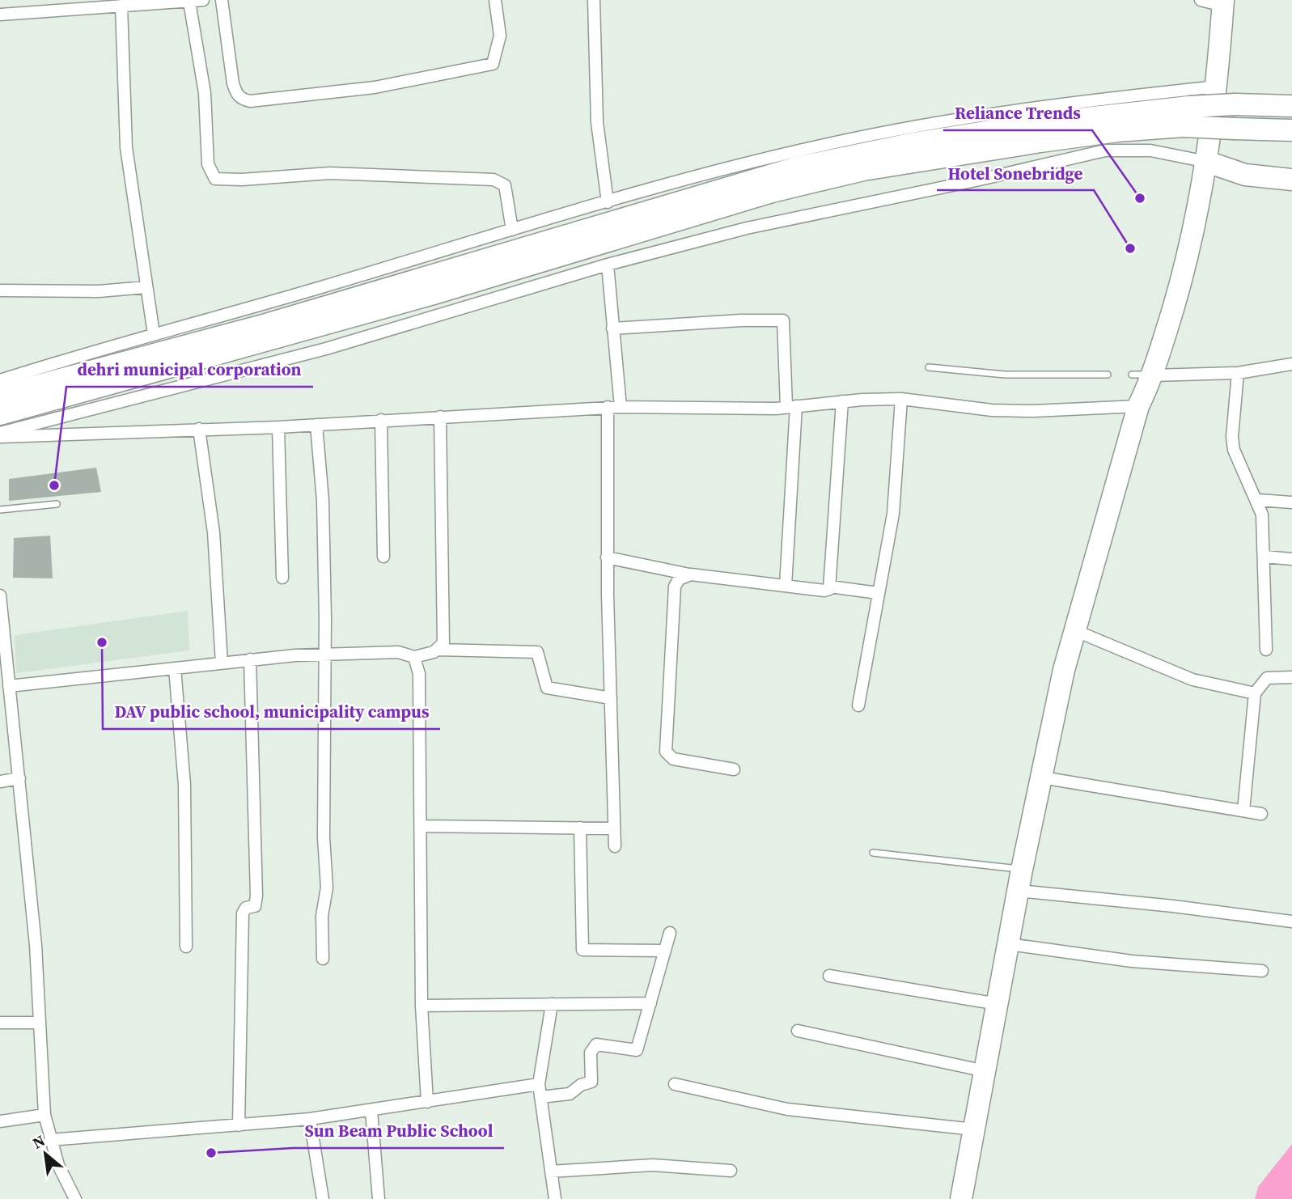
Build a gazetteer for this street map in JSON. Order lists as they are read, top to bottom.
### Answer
{
  "places": [
    "Reliance Trends",
    "Hotel Sonebridge",
    "dehri municipal corporation",
    "DAV public school, municipality campus",
    "Sun Beam Public School"
  ],
  "north": "top left"
}
